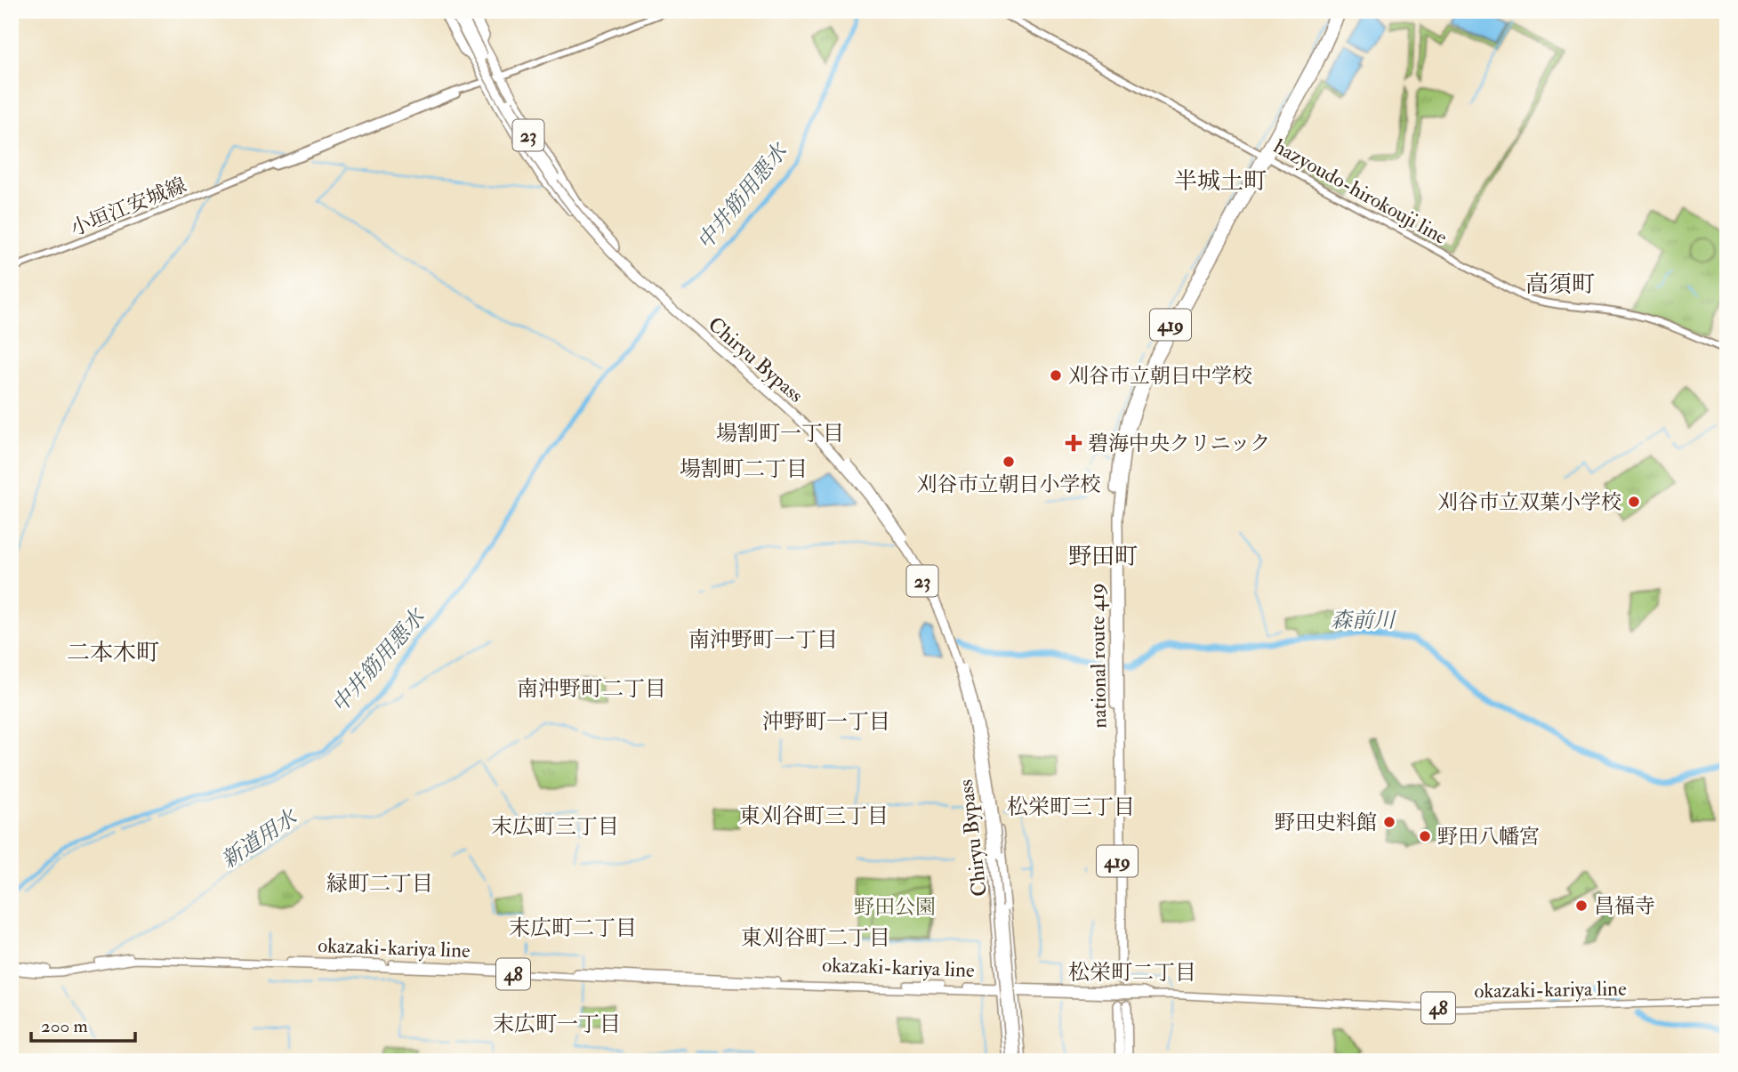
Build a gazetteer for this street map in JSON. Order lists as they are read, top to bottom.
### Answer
{
  "streets": {
    "highway": [
      "23",
      "419",
      "Chiryu Bypass",
      "national route 419"
    ],
    "main road": [
      "hazyoudo-hirokouji line",
      "小垣江安城線",
      "okazaki-kariya line",
      "48"
    ]
  },
  "crossings": [
    ["23", "Chiryu Bypass"],
    ["hazyoudo-hirokouji line", "419"],
    ["hazyoudo-hirokouji line", "national route 419"],
    ["419", "national route 419"]
  ],
  "districts": [
    "半城土町",
    "高須町",
    "場割町一丁目",
    "場割町二丁目",
    "野田町",
    "南沖野町一丁目",
    "二本木町",
    "南沖野町二丁目",
    "沖野町一丁目",
    "松栄町三丁目",
    "東刈谷町三丁目",
    "末広町三丁目",
    "緑町二丁目",
    "末広町二丁目",
    "東刈谷町二丁目",
    "松栄町二丁目",
    "末広町一丁目"
  ],
  "water": ["中井筋用悪水", "森前川", "新道用水"],
  "parks": ["野田公園"],
  "places": {
    "other": [
      "刈谷市立朝日中学校",
      "刈谷市立朝日小学校",
      "刈谷市立双葉小学校",
      "野田史料館",
      "野田八幡宮",
      "昌福寺"
    ],
    "health": ["碧海中央クリニック"]
  },
  "scale_bar": "200 m"
}
